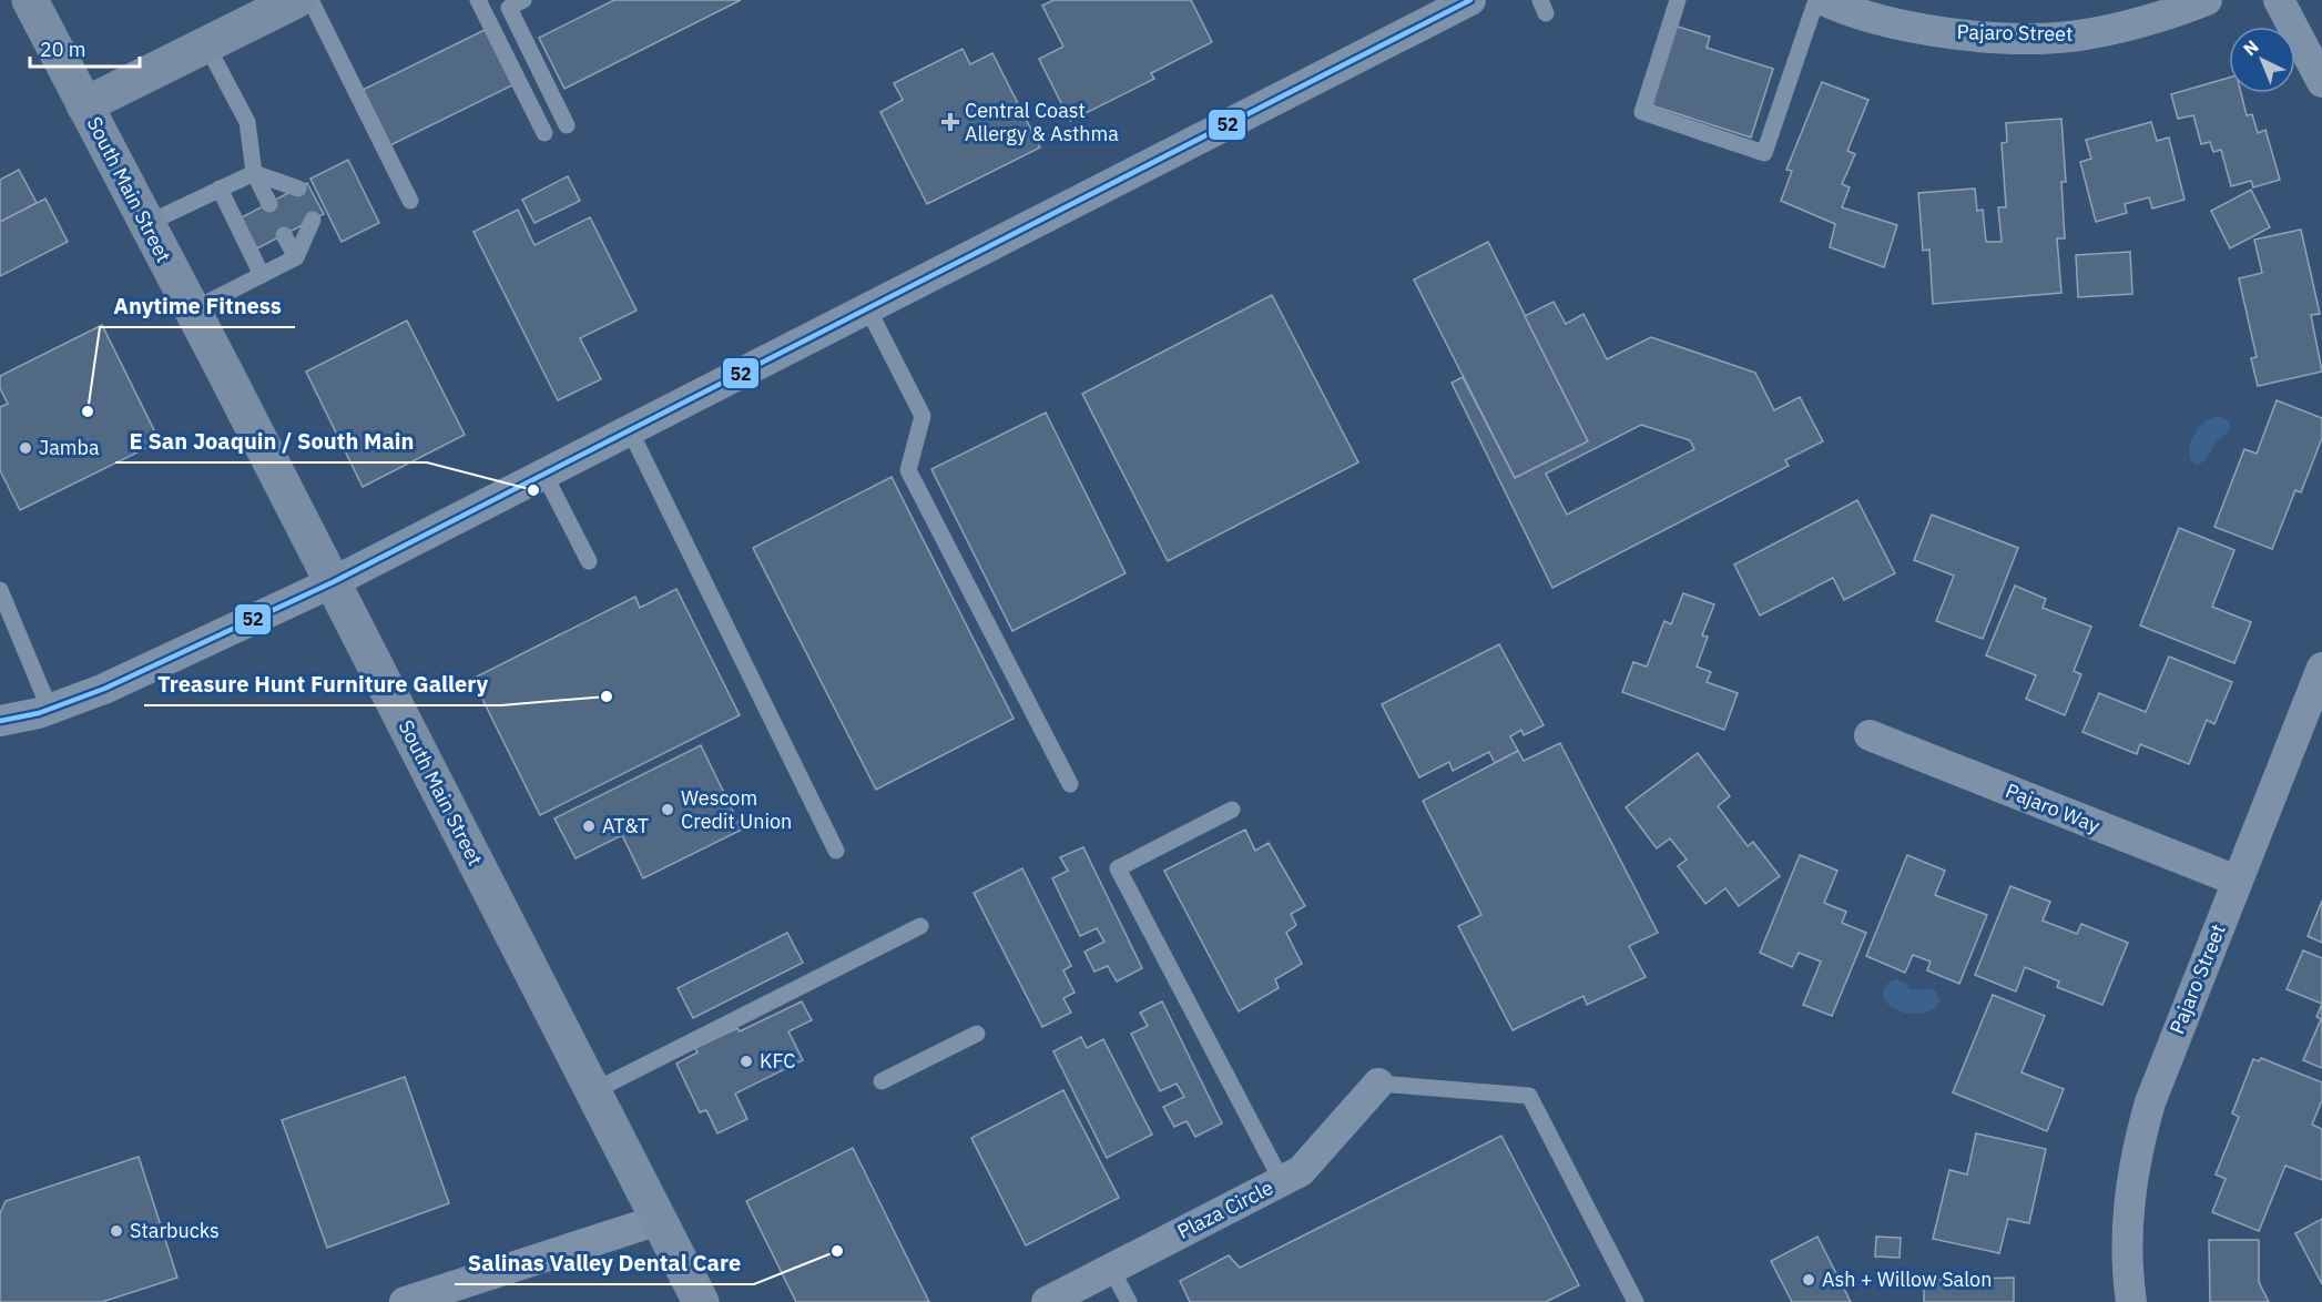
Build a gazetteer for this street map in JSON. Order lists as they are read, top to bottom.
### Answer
{
  "streets": {
    "main road": ["South Main Street"],
    "street": ["Pajaro Street", "Pajaro Way", "Plaza Circle"]
  },
  "crossings": [
    ["Pajaro Street", "Pajaro Way"]
  ],
  "places": {
    "health": ["Central Coast Allergy & Asthma"],
    "other": [
      "Anytime Fitness",
      "Jamba",
      "E San Joaquin / South Main",
      "Treasure Hunt Furniture Gallery",
      "Wescom Credit Union",
      "AT&T",
      "KFC",
      "Starbucks",
      "Salinas Valley Dental Care",
      "Ash + Willow Salon"
    ]
  },
  "lines": ["transit line 52"],
  "scale_bar": "20 m",
  "north": "top left"
}
